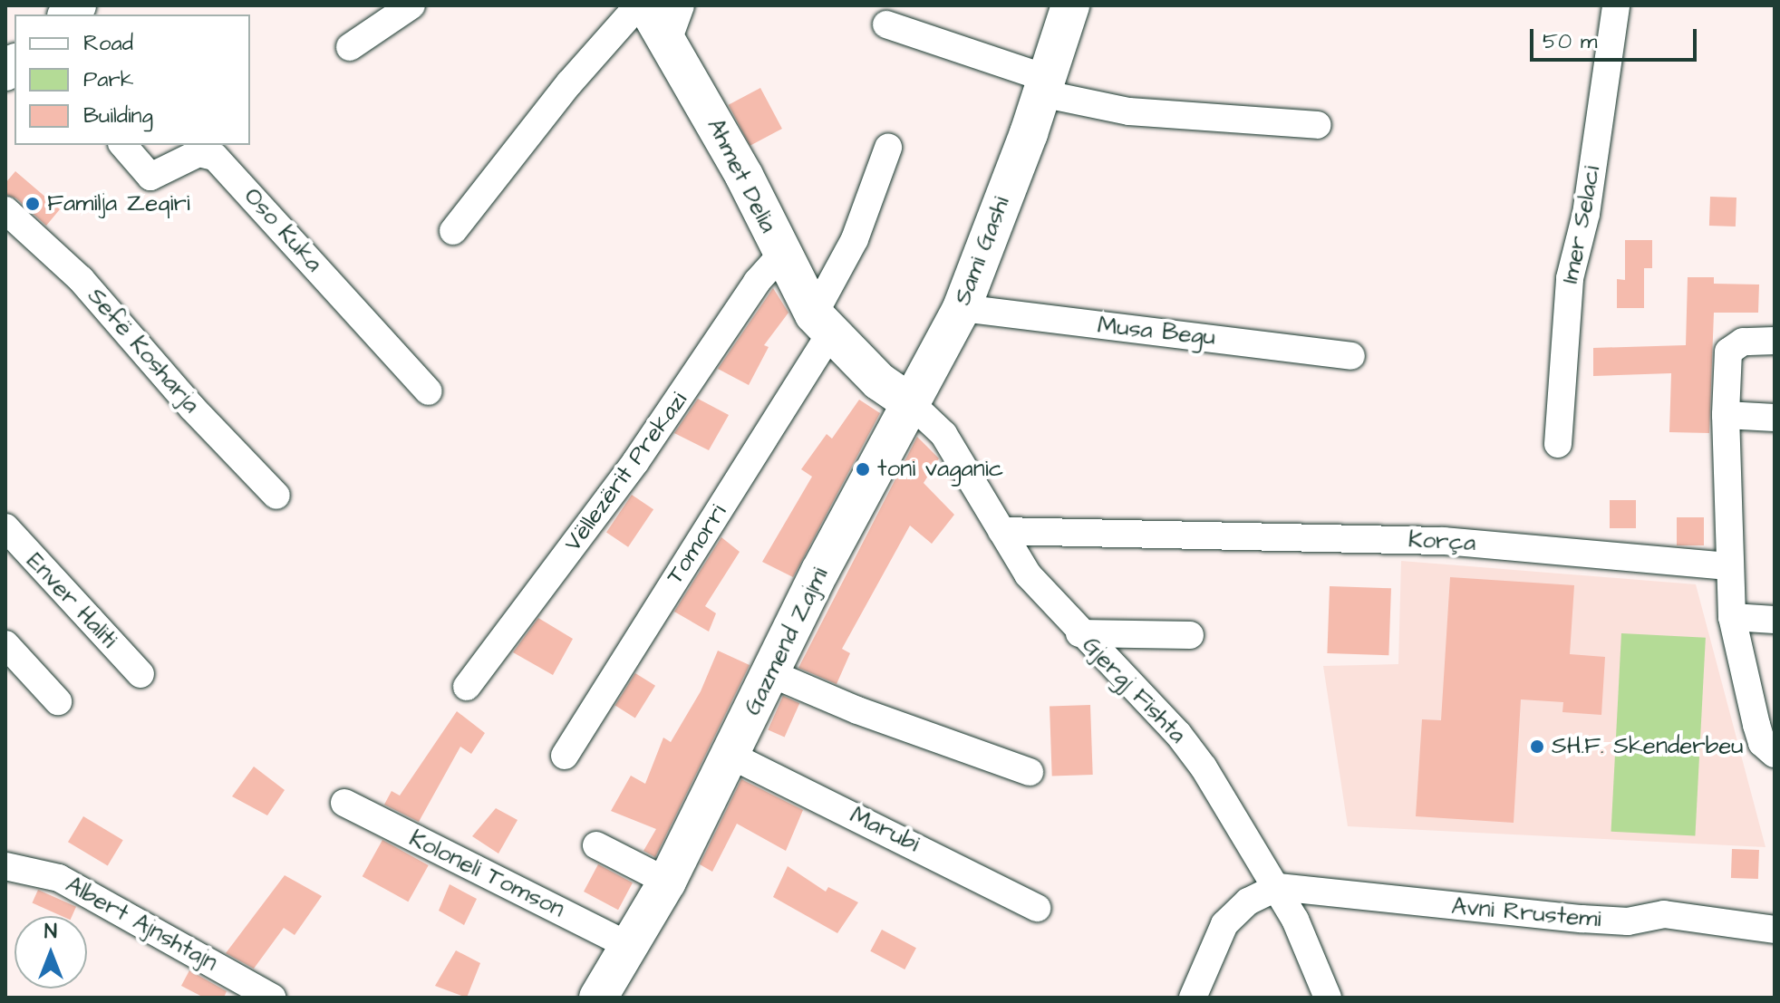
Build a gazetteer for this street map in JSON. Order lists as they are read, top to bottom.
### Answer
{
  "streets": {
    "street": [
      "Ahmet Delia",
      "Imer Selaci",
      "Oso Kuka",
      "Sami Gashi",
      "Musa Begu",
      "Sefë Kosharja",
      "Vëllezërit Prekazi",
      "Korça",
      "Tomorri",
      "Enver Haliti",
      "Gazmend Zajmi",
      "Gjergj Fishta",
      "Marubi",
      "Koloneli Tomson",
      "Avni Rrustemi",
      "Albert Ajnshtajn"
    ]
  },
  "crossings": [
    ["Ahmet Delia", "Sami Gashi"],
    ["Ahmet Delia", "Vëllezërit Prekazi"],
    ["Ahmet Delia", "Tomorri"],
    ["Ahmet Delia", "Gazmend Zajmi"],
    ["Ahmet Delia", "Gjergj Fishta"],
    ["Sami Gashi", "Musa Begu"],
    ["Sami Gashi", "Gazmend Zajmi"],
    ["Sami Gashi", "Gjergj Fishta"],
    ["Korça", "Gjergj Fishta"],
    ["Gazmend Zajmi", "Gjergj Fishta"],
    ["Gazmend Zajmi", "Marubi"],
    ["Gazmend Zajmi", "Koloneli Tomson"],
    ["Gjergj Fishta", "Avni Rrustemi"]
  ],
  "places": ["Familja Zeqiri", "toni vaganic", "SH.F. Skenderbeu"],
  "legend": ["Road", "Park", "Building"],
  "scale_bar": "50 m",
  "north": "top"
}
